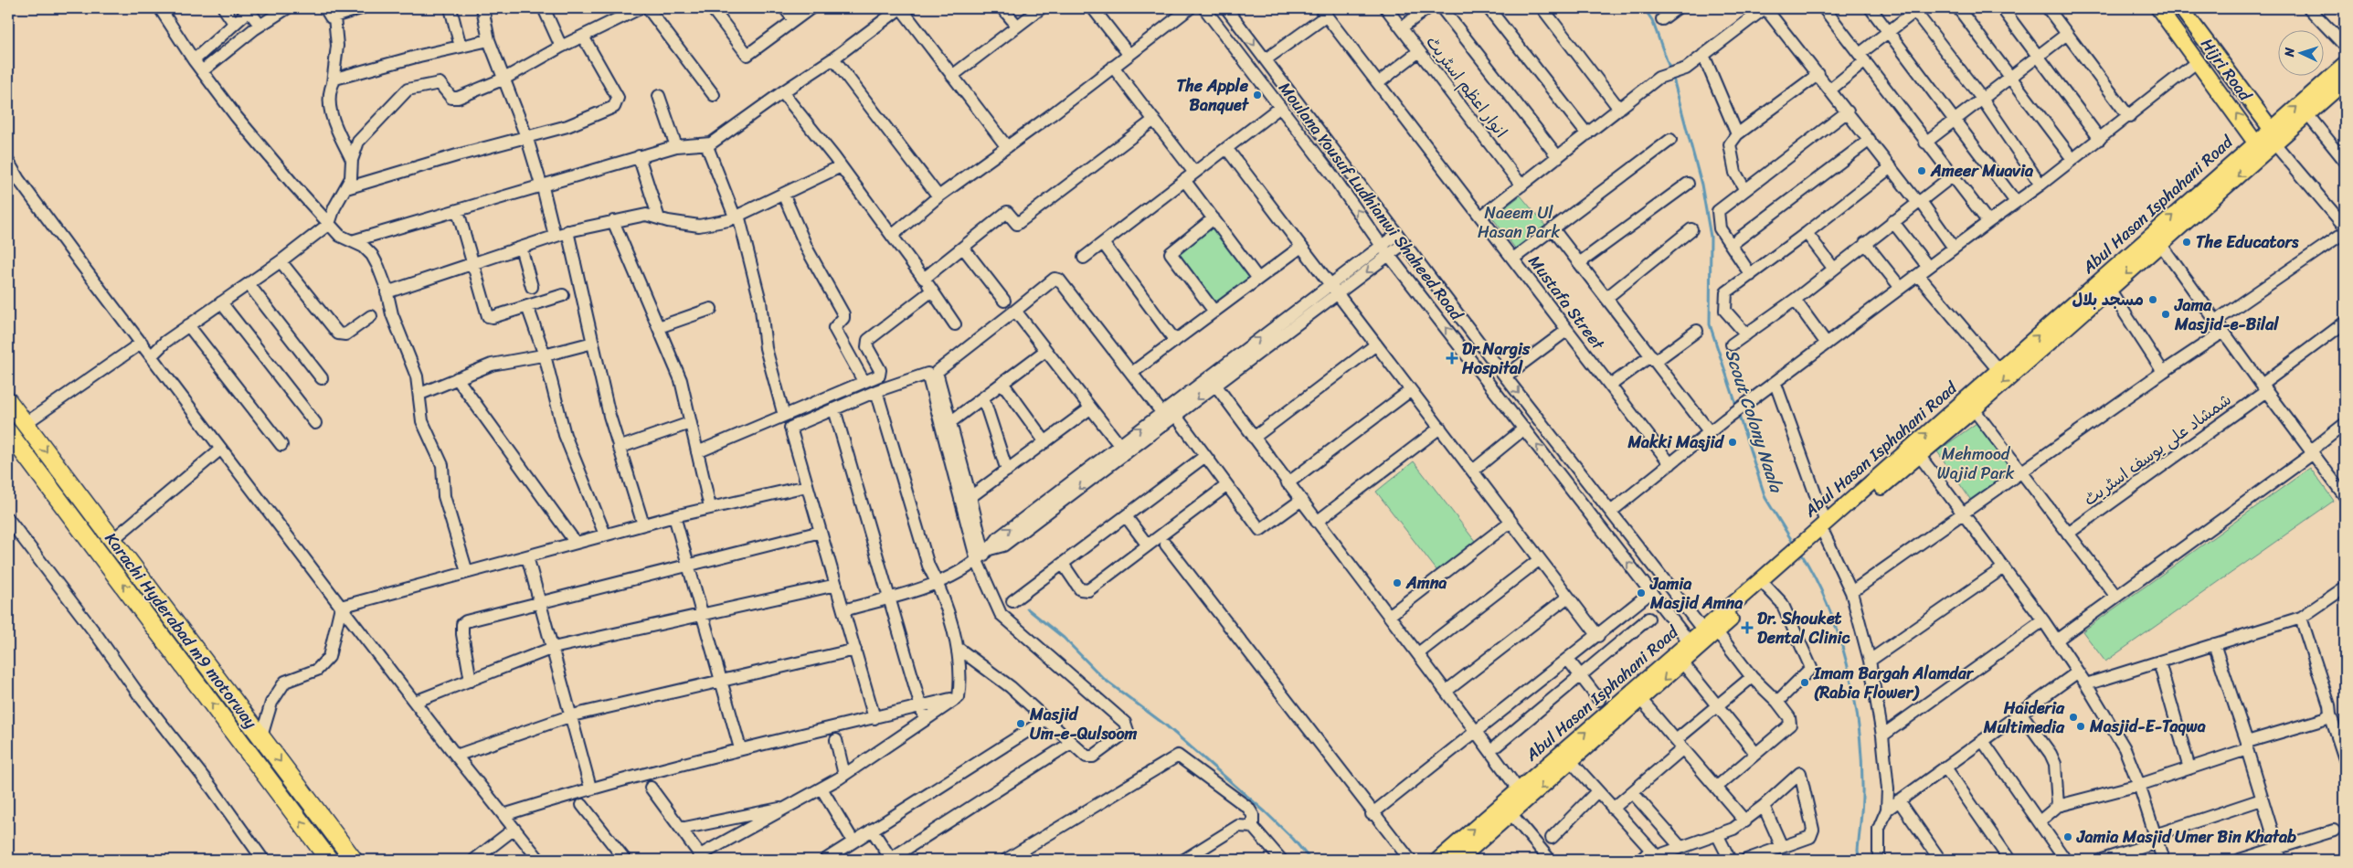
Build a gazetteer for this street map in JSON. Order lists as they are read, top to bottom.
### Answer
{
  "streets": {
    "highway": ["Karachi Hyderabad m9 motorway"],
    "main road": ["Hijri Road", "Abul Hasan Isphahani Road"],
    "street": [
      "انوار اعظم اسٹریٹ",
      "Moulana Yousuf Ludhianwi Shaheed Road",
      "Mustafa Street",
      "شمشاد علی یوسف اسٹریٹ"
    ]
  },
  "crossings": [
    ["Hijri Road", "Abul Hasan Isphahani Road"],
    ["Moulana Yousuf Ludhianwi Shaheed Road", "Abul Hasan Isphahani Road"]
  ],
  "water": ["Scout Colony Naala"],
  "parks": ["Naeem Ul Hasan Park", "Mehmood Wajid Park"],
  "places": {
    "other": [
      "The Apple Banquet",
      "Ameer Muavia",
      "The Educators",
      "مسجد بلال",
      "Jama Masjid-e-Bilal",
      "Makki Masjid",
      "Amna",
      "Jamia Masjid Amna",
      "Imam Bargah Alamdar (Rabia Flower)",
      "Haideria Multimedia",
      "Masjid Um-e-Qulsoom",
      "Masjid-E-Taqwa",
      "Jamia Masjid Umer Bin Khatab"
    ],
    "health": ["Dr Nargis Hospital", "Dr. Shouket Dental Clinic"]
  },
  "north": "left"
}
